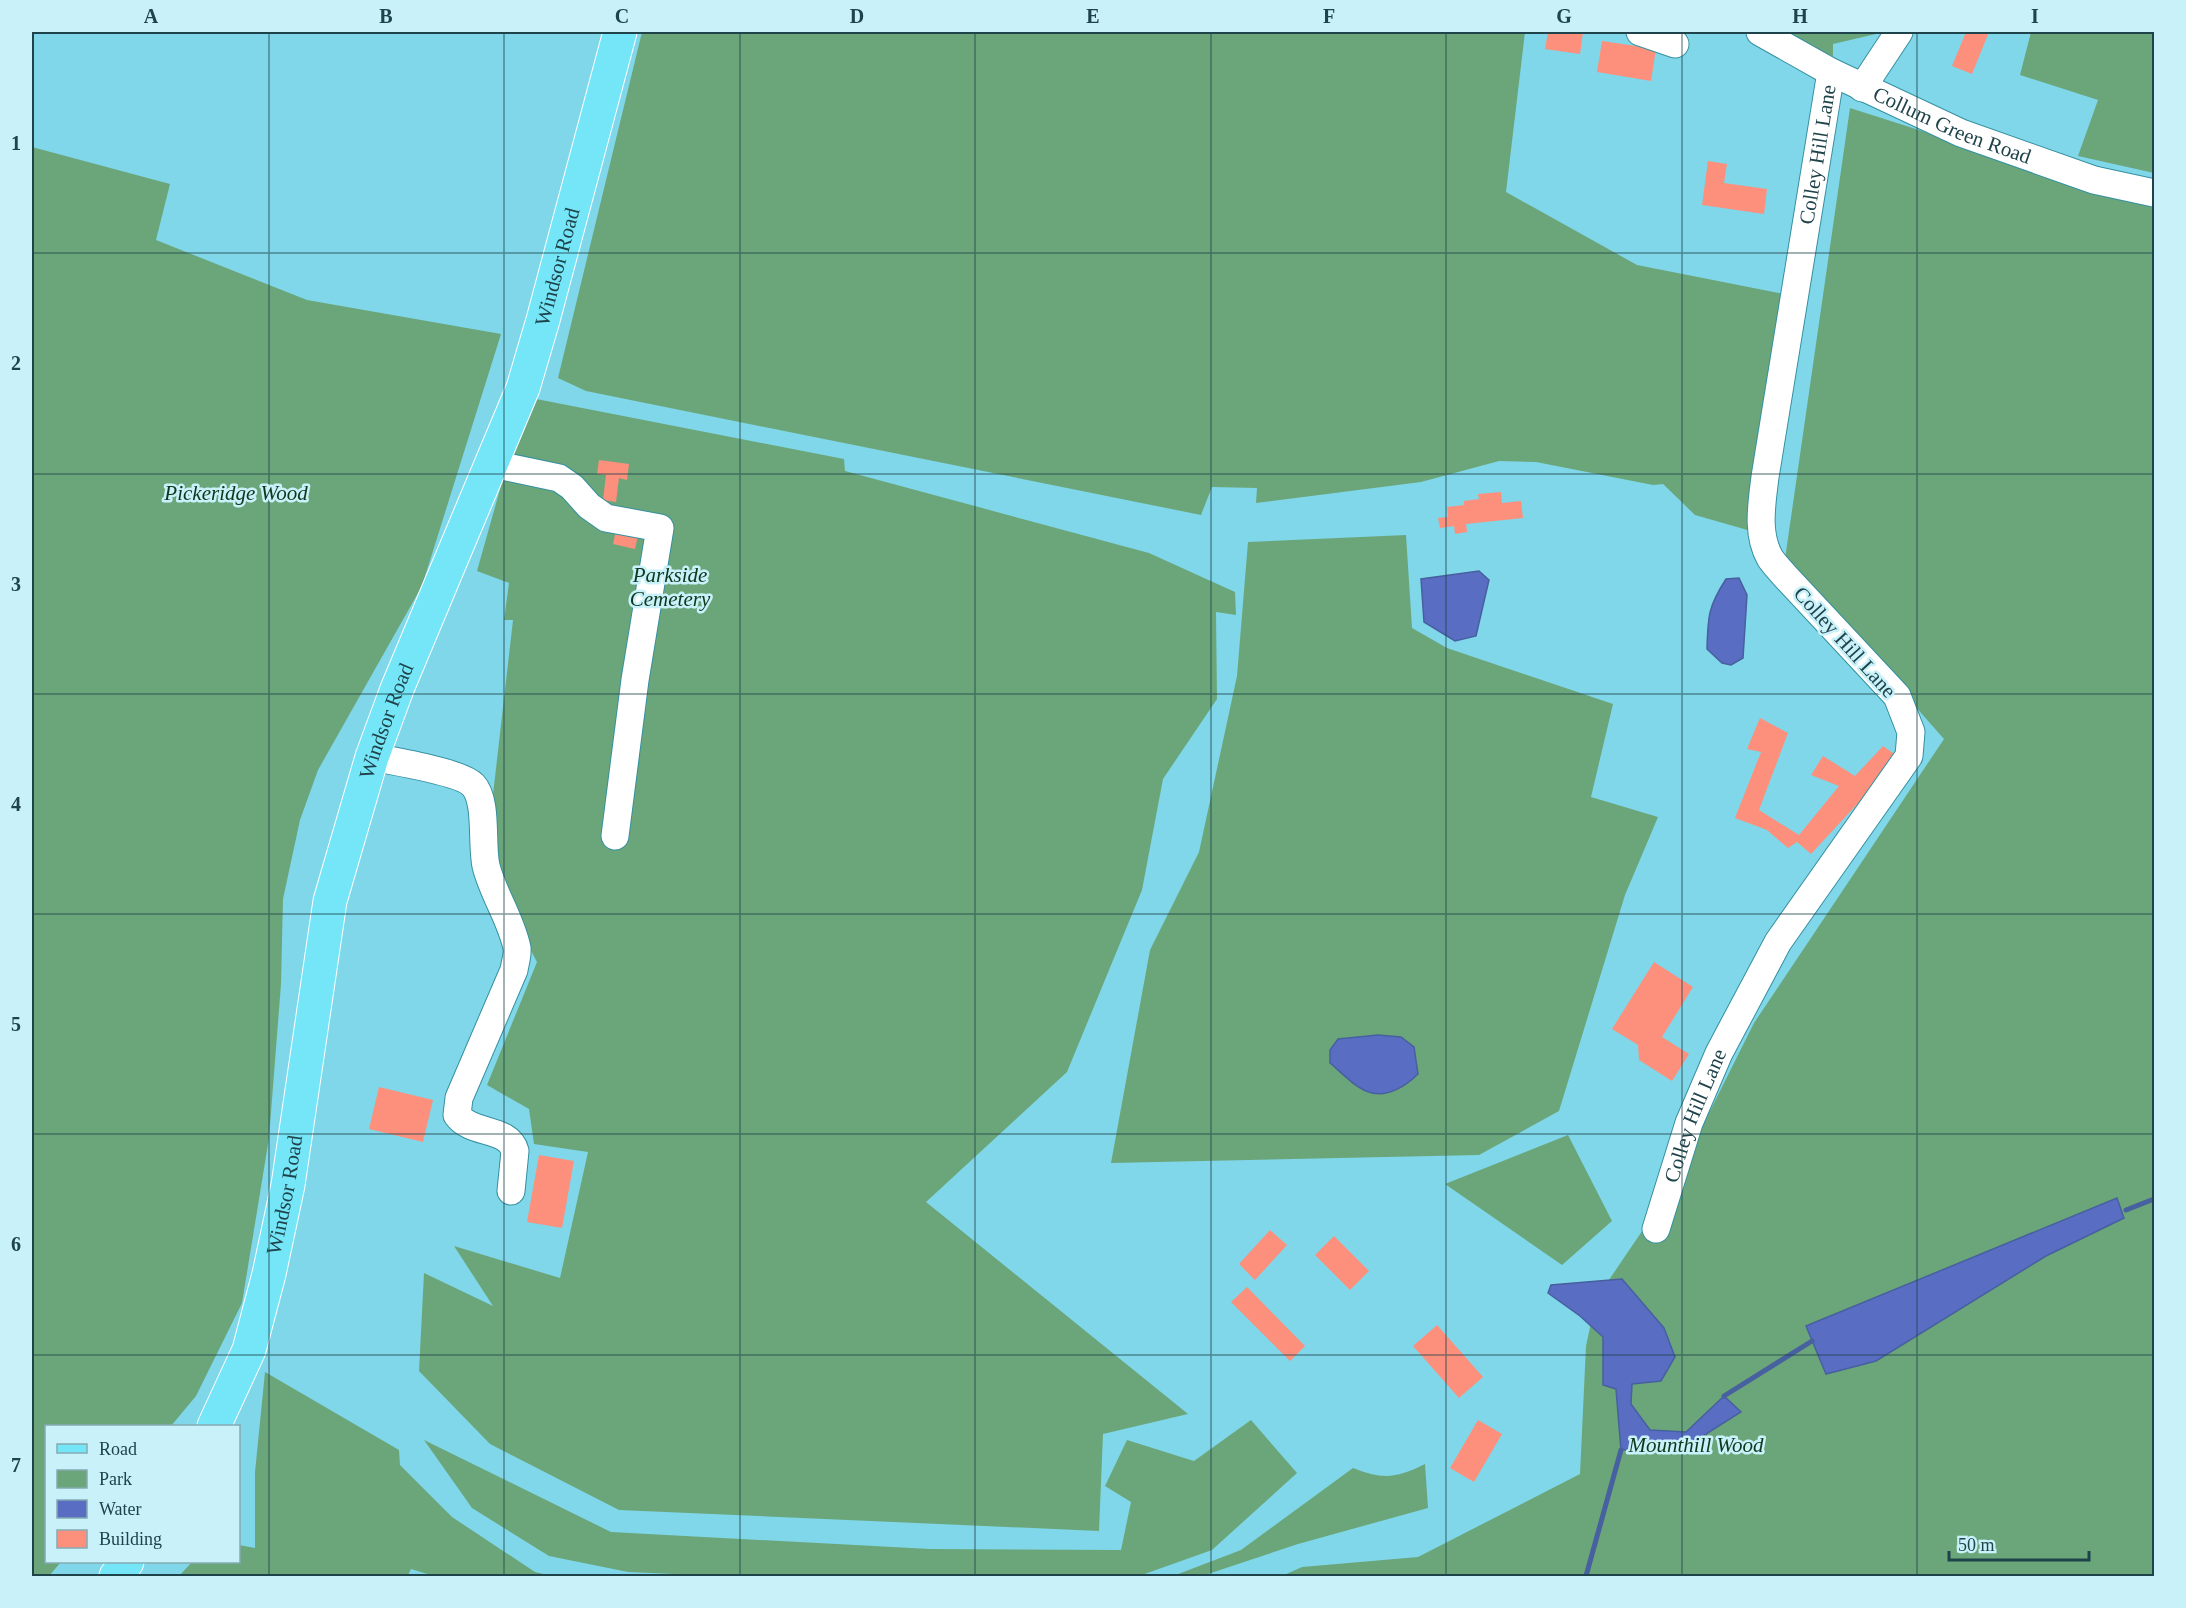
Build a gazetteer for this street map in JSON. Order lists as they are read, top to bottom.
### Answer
{
  "streets": {
    "main road": ["Windsor Road"],
    "street": ["Collum Green Road", "Colley Hill Lane"]
  },
  "crossings": [
    ["Collum Green Road", "Colley Hill Lane"]
  ],
  "parks": ["Pickeridge Wood", "Parkside Cemetery", "Mounthill Wood"],
  "legend": [
    "Road",
    "Park",
    "Water",
    "Building"
  ],
  "scale_bar": "50 m",
  "grid": {
    "columns": [
      "A",
      "B",
      "C",
      "D",
      "E",
      "F",
      "G",
      "H",
      "I"
    ],
    "rows": [
      "1",
      "2",
      "3",
      "4",
      "5",
      "6",
      "7"
    ]
  }
}
